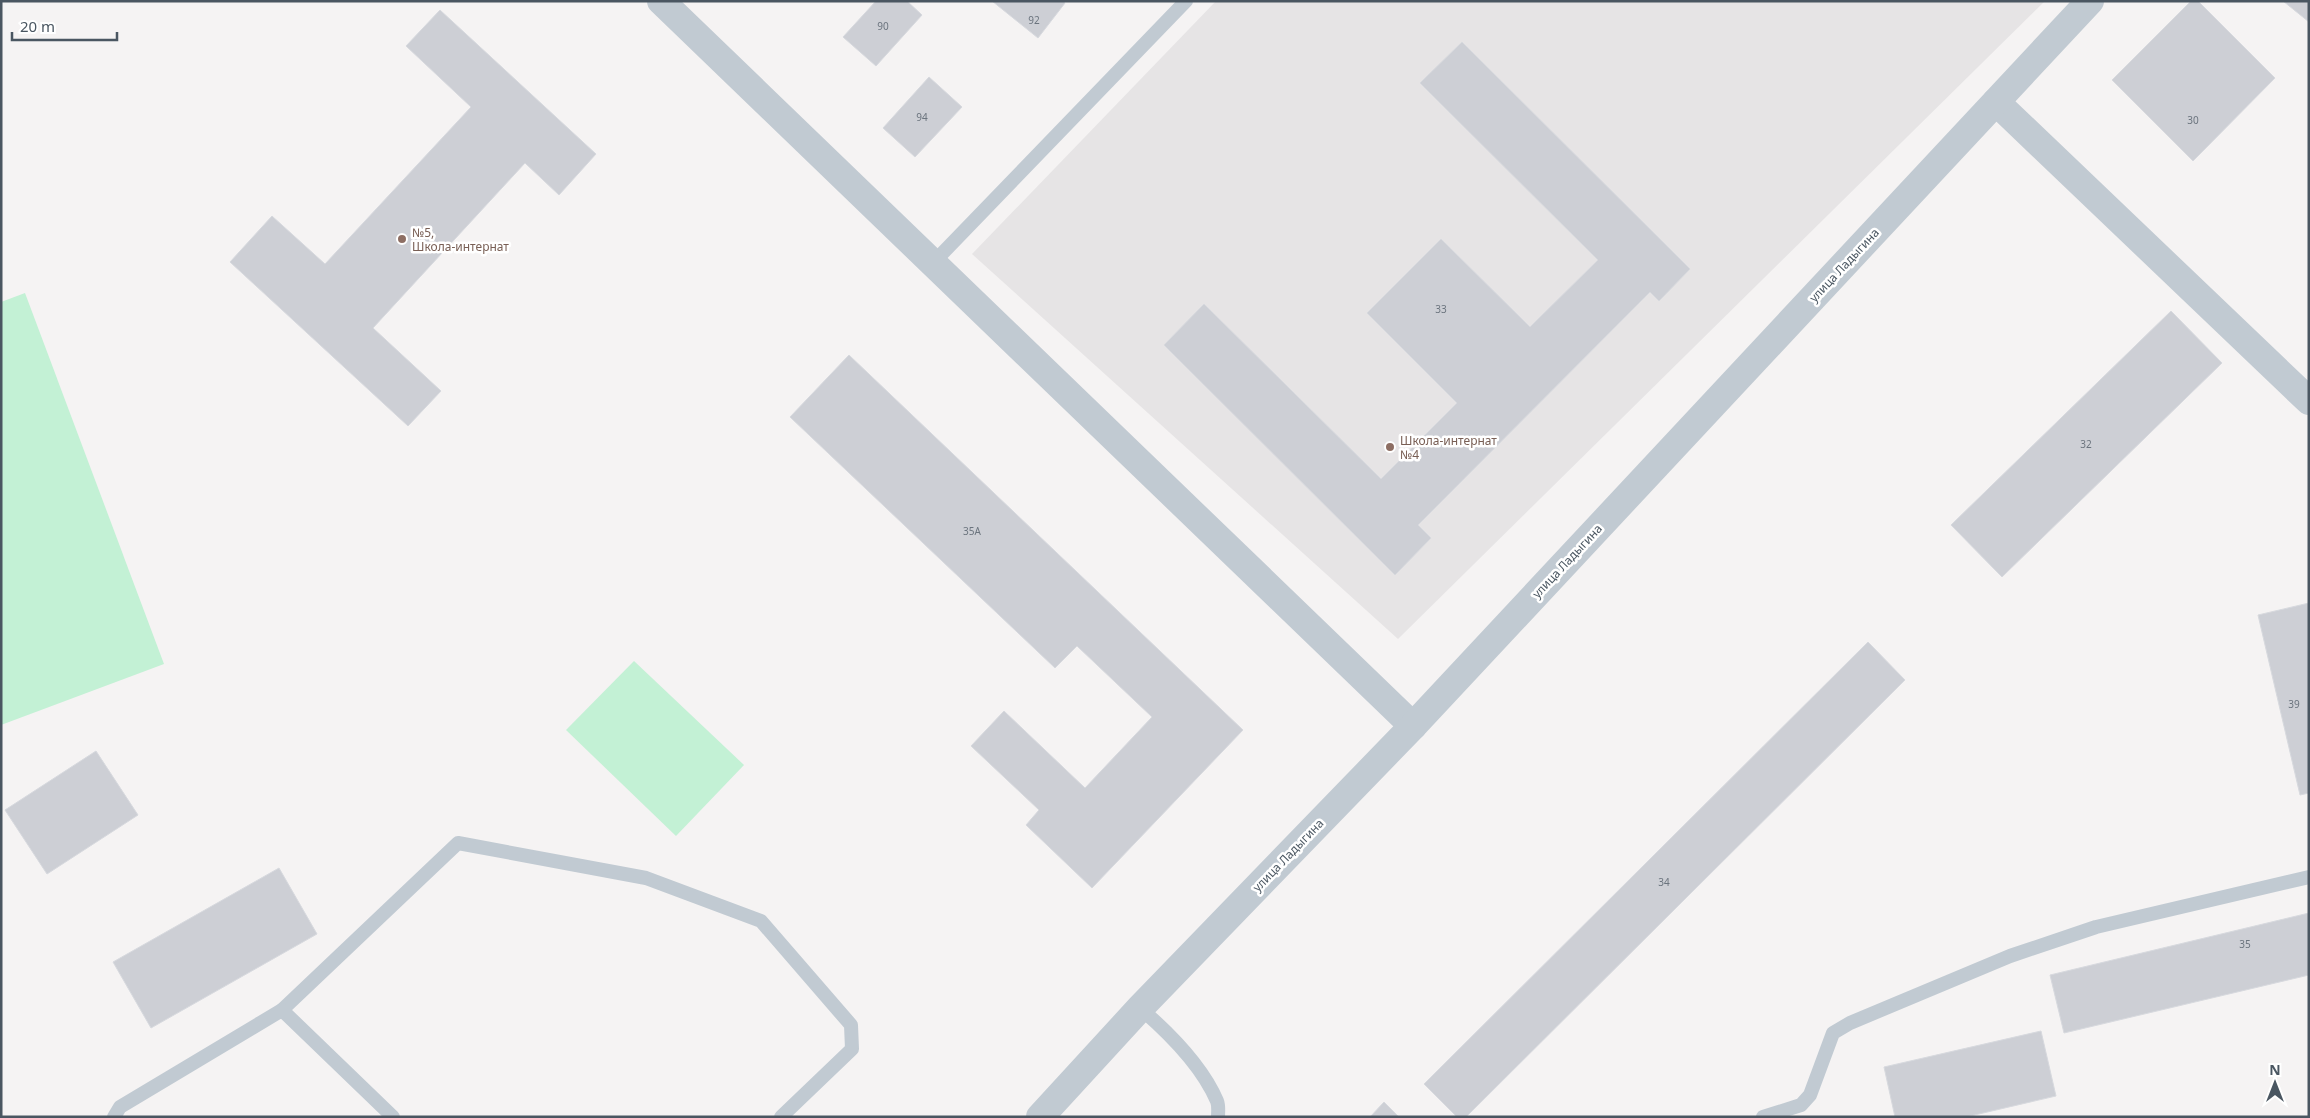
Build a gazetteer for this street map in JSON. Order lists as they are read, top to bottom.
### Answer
{
  "streets": {
    "street": ["улица Ладыгина"]
  },
  "places": ["№5, Школа-интернат", "Школа-интернат №4"],
  "house_numbers": [
    "92",
    "90",
    "94",
    "30",
    "33",
    "32",
    "35А",
    "39",
    "34",
    "35"
  ],
  "scale_bar": "20 m",
  "north": "top"
}
